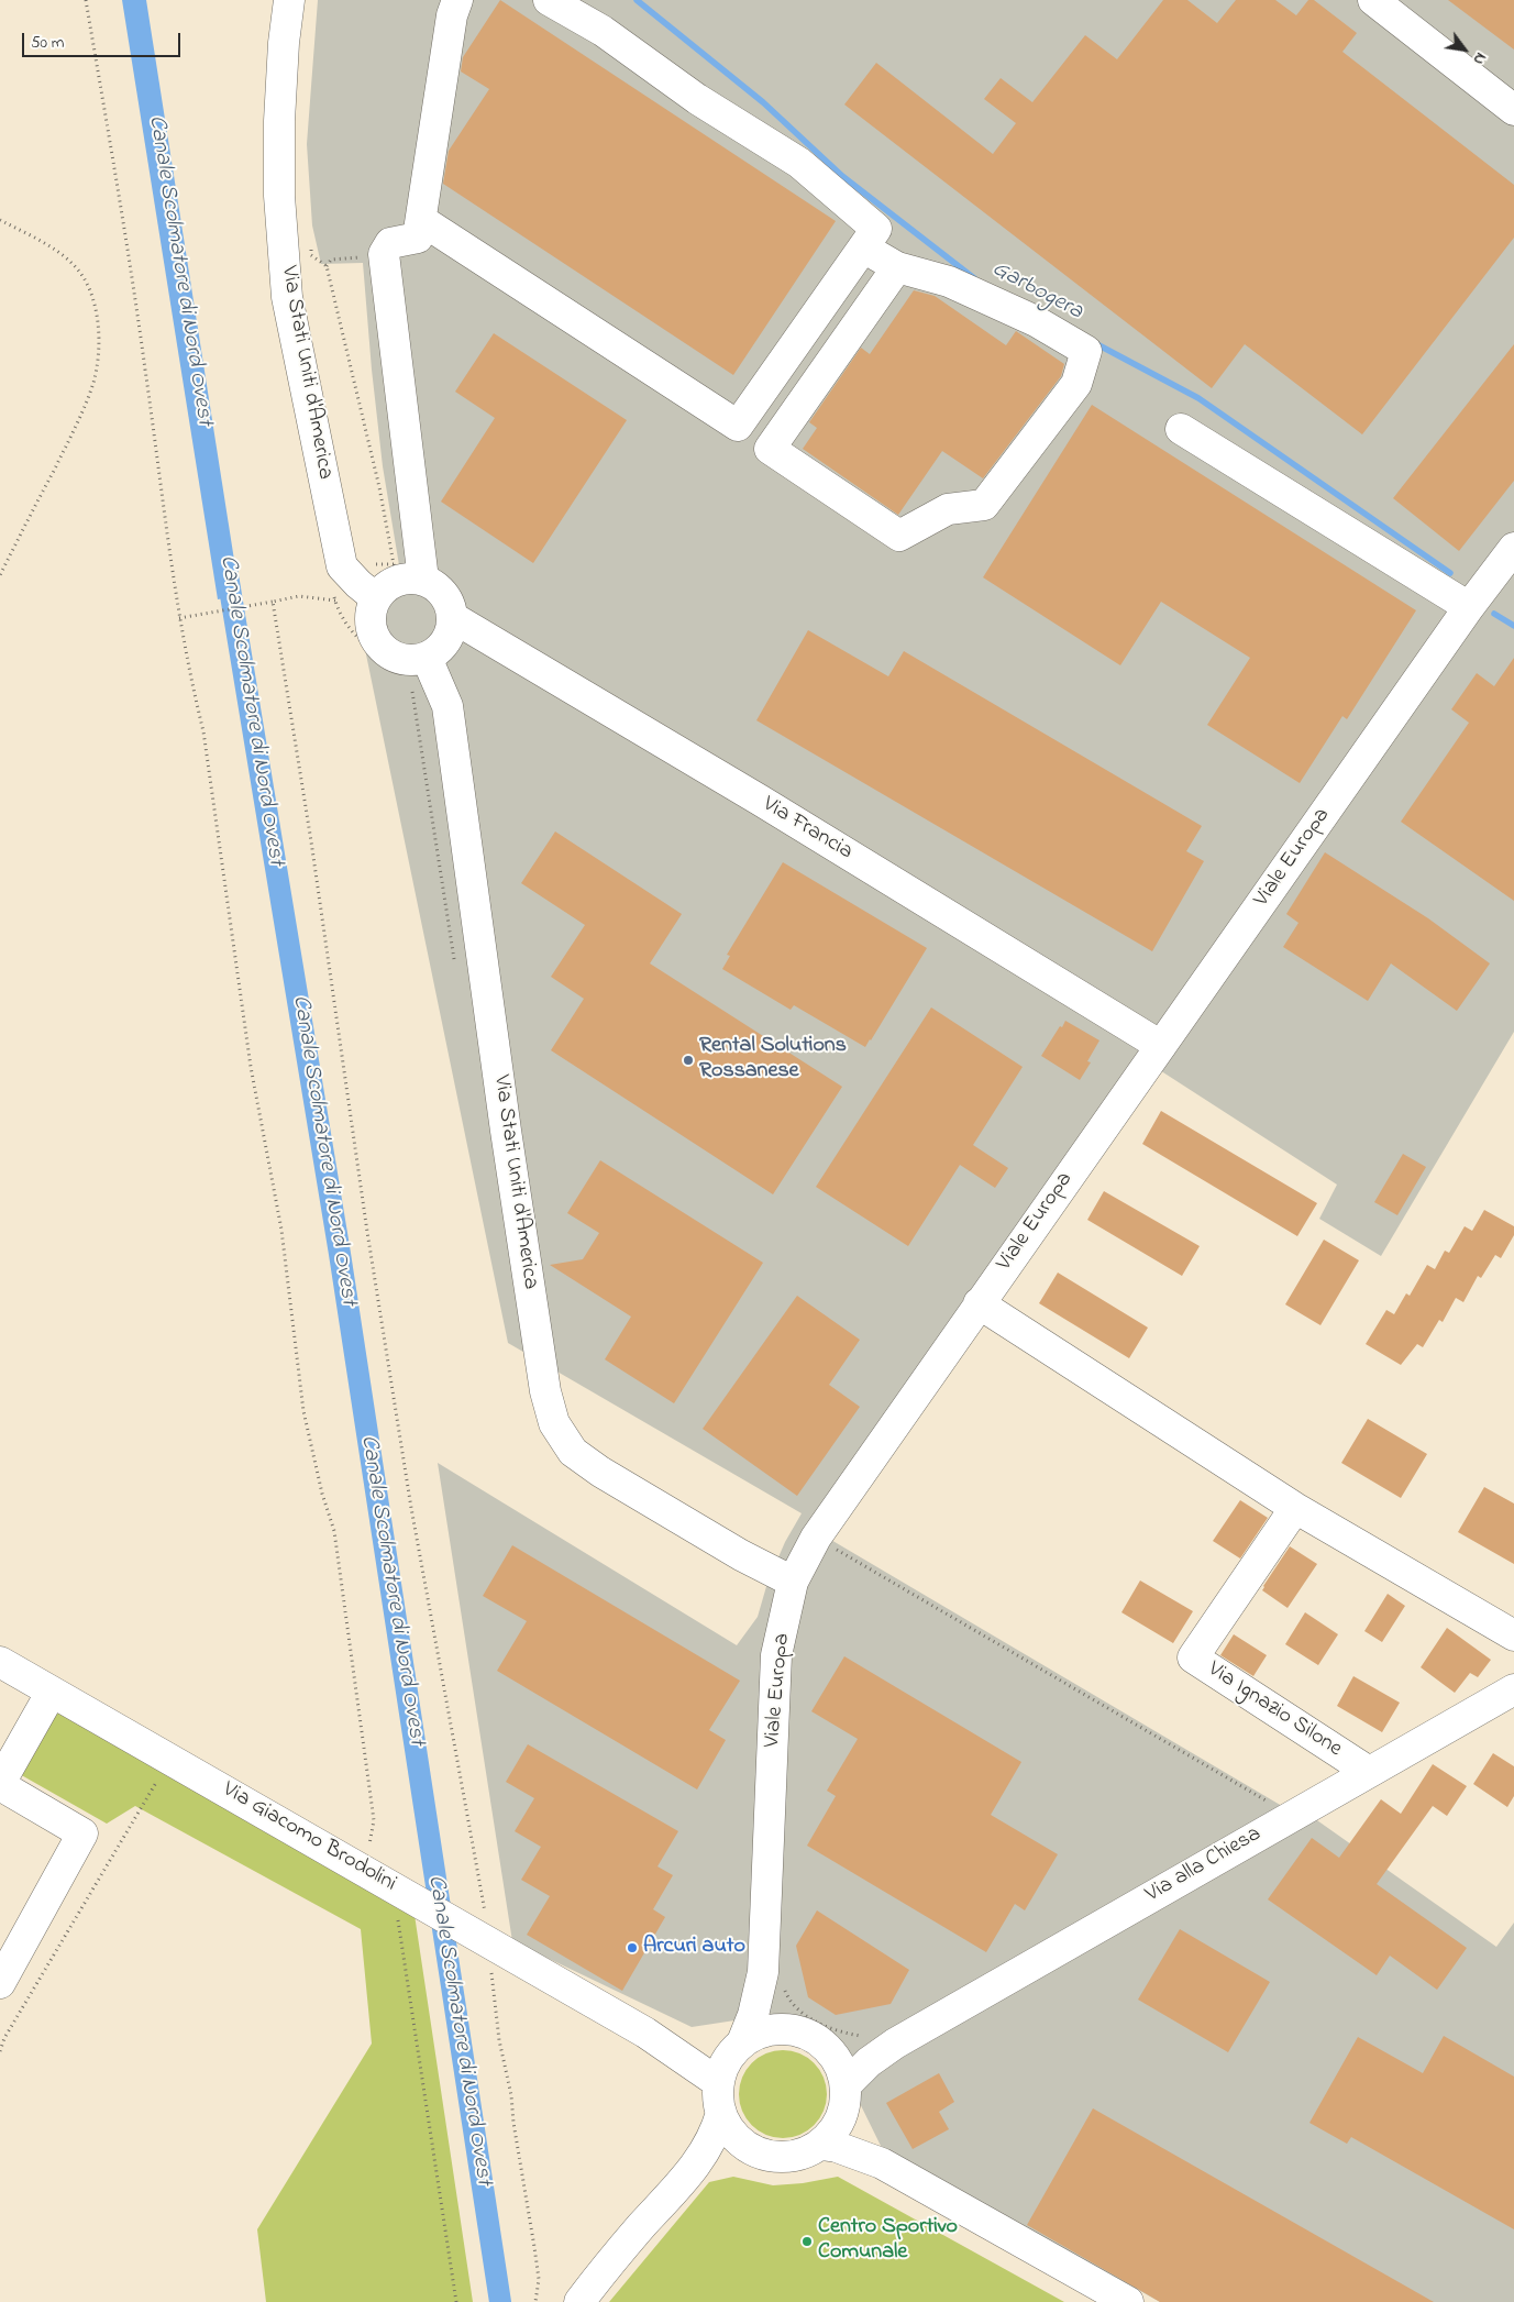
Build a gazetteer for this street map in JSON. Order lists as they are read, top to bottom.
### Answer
{
  "streets": {
    "street": [
      "Via Stati Uniti d'America",
      "Via Francia",
      "Viale Europa",
      "Via Ignazio Silone",
      "Via Giacomo Brodolini",
      "Via alla Chiesa"
    ]
  },
  "crossings": [
    ["Via Stati Uniti d'America", "Via Francia"],
    ["Via Stati Uniti d'America", "Viale Europa"],
    ["Via Francia", "Viale Europa"],
    ["Viale Europa", "Via Giacomo Brodolini"],
    ["Viale Europa", "Via alla Chiesa"],
    ["Via Ignazio Silone", "Via alla Chiesa"],
    ["Via Giacomo Brodolini", "Via alla Chiesa"]
  ],
  "water": ["Canale Scolmatore di Nord Ovest", "Garbogera"],
  "places": ["Rental Solutions Rossanese", "Arcuri auto", "Centro Sportivo Comunale"],
  "scale_bar": "50 m",
  "north": "bottom right"
}
